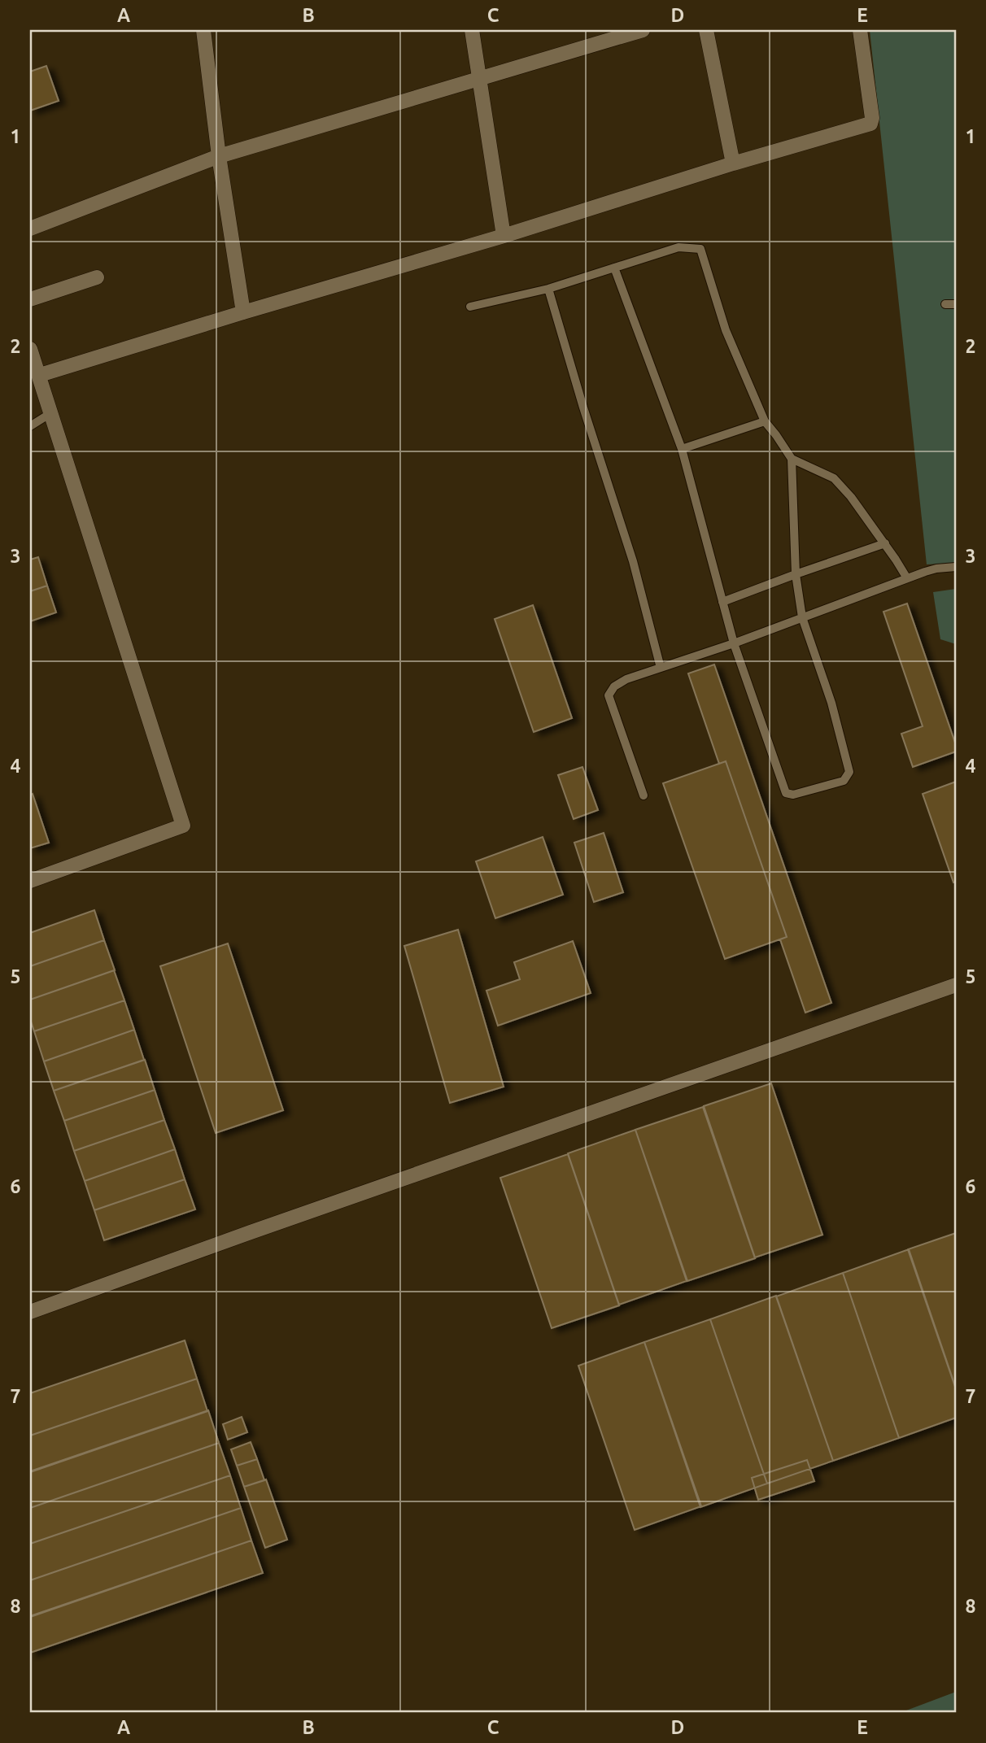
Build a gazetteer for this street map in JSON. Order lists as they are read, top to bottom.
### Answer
{
  "grid": {
    "columns": [
      "A",
      "B",
      "C",
      "D",
      "E"
    ],
    "rows": [
      "1",
      "2",
      "3",
      "4",
      "5",
      "6",
      "7",
      "8"
    ]
  }
}
